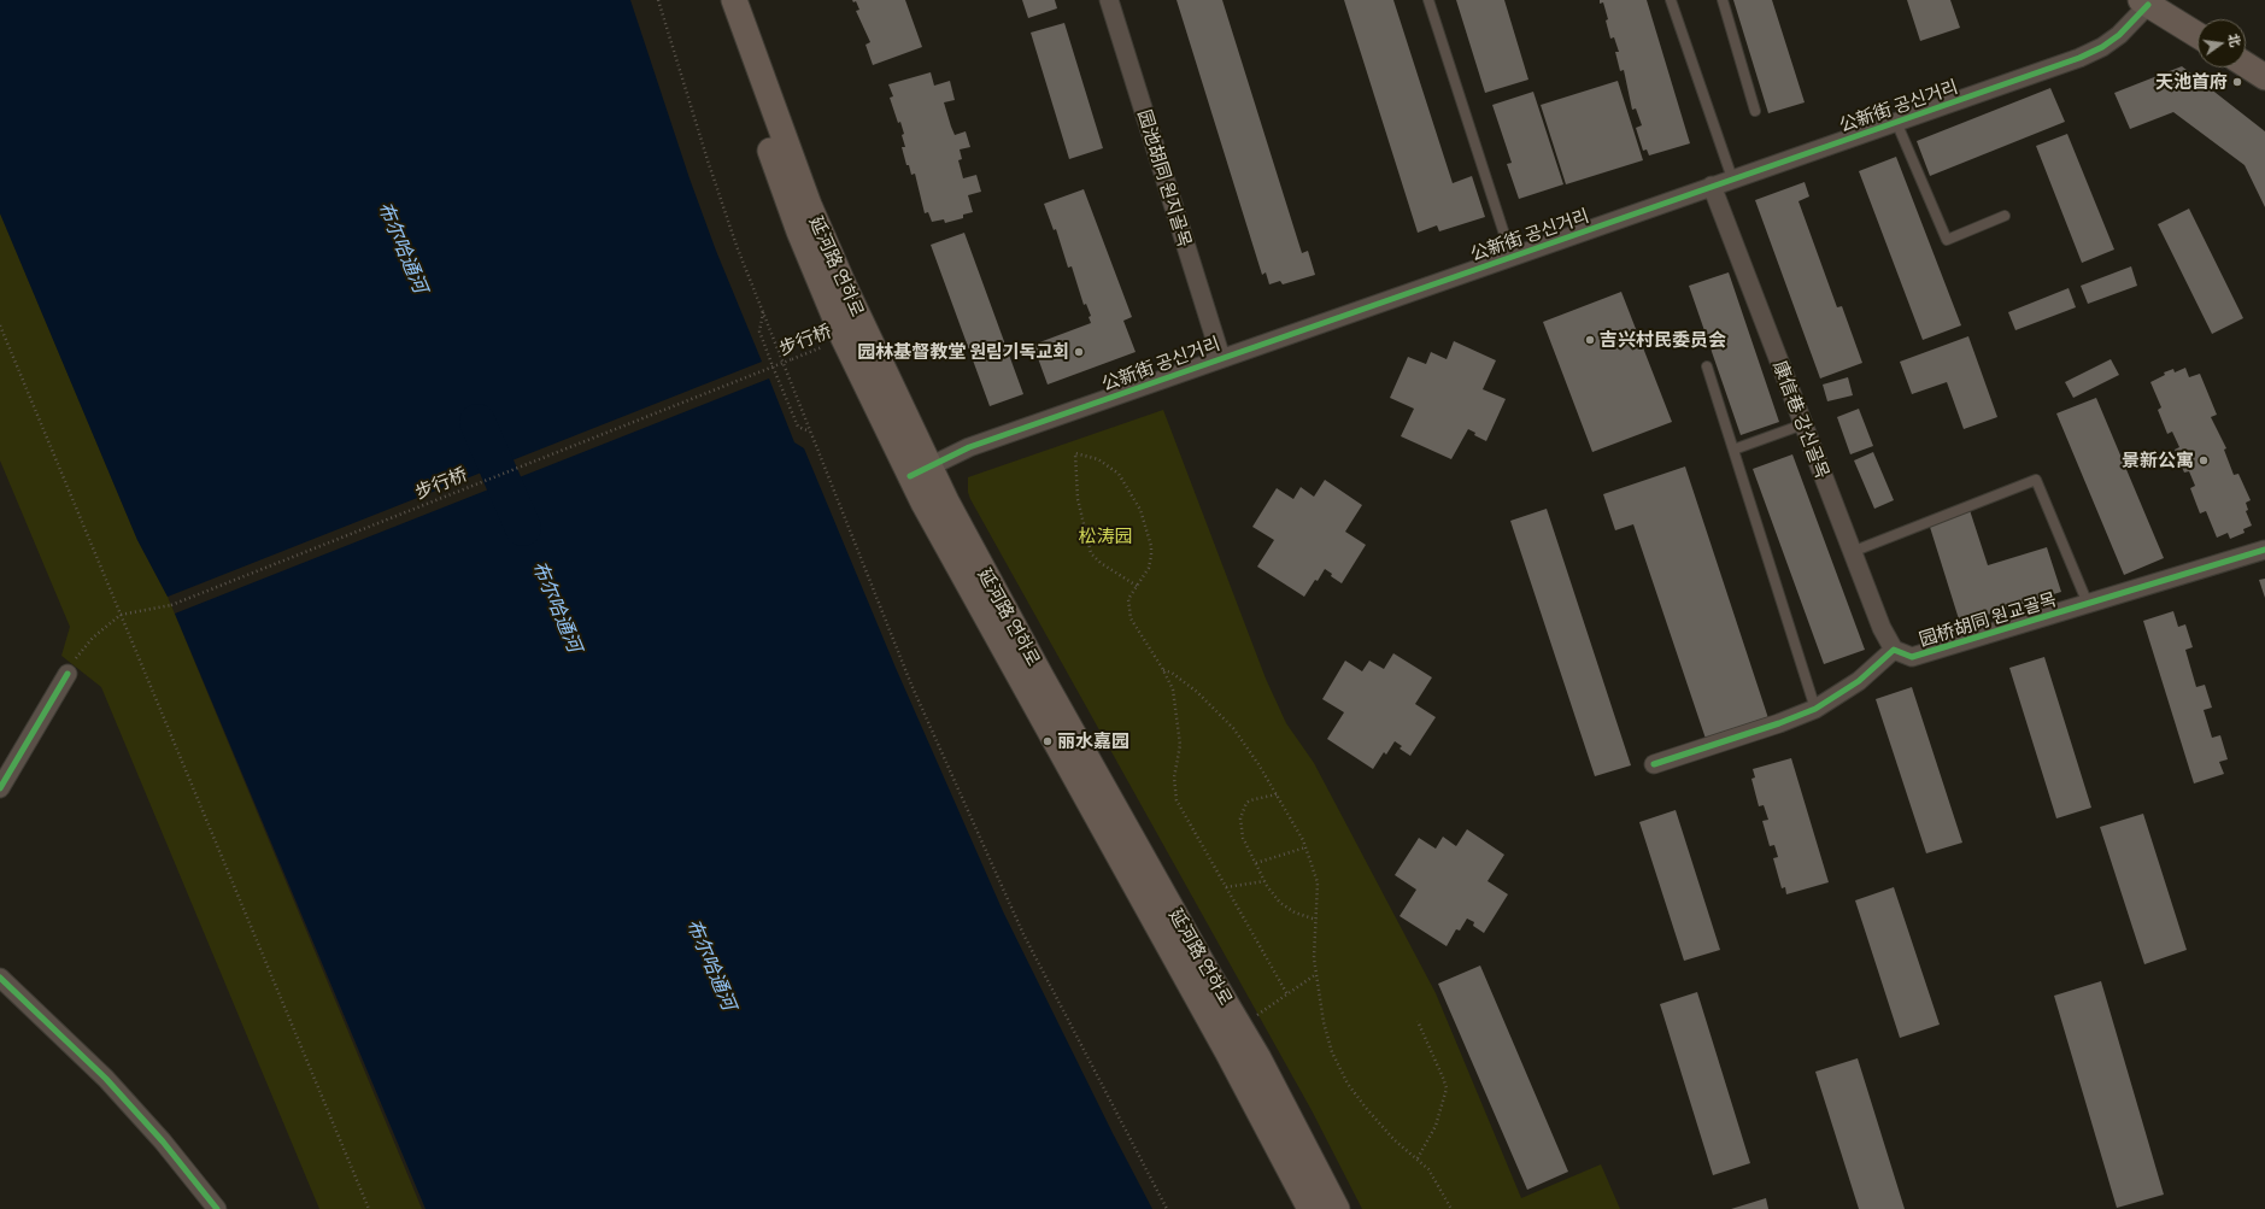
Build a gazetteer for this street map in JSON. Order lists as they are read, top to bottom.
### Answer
{
  "streets": {
    "main road": ["延河路 연하로"],
    "street": [
      "公新街 공신거리",
      "园池胡同 원지골목",
      "康信巷 강신골목",
      "园桥胡同 원교골목"
    ],
    "path": ["步行桥"]
  },
  "crossings": [
    ["公新街 공신거리", "园池胡同 원지골목"],
    ["公新街 공신거리", "延河路 연하로"],
    ["公新街 공신거리", "康信巷 강신골목"],
    ["延河路 연하로", "步行桥"],
    ["康信巷 강신골목", "园桥胡同 원교골목"]
  ],
  "water": ["布尔哈通河"],
  "parks": ["松涛园"],
  "places": [
    "天池首府",
    "吉兴村民委员会",
    "园林基督教堂 원림기독교회",
    "景新公寓",
    "丽水嘉园"
  ],
  "north": "right"
}
